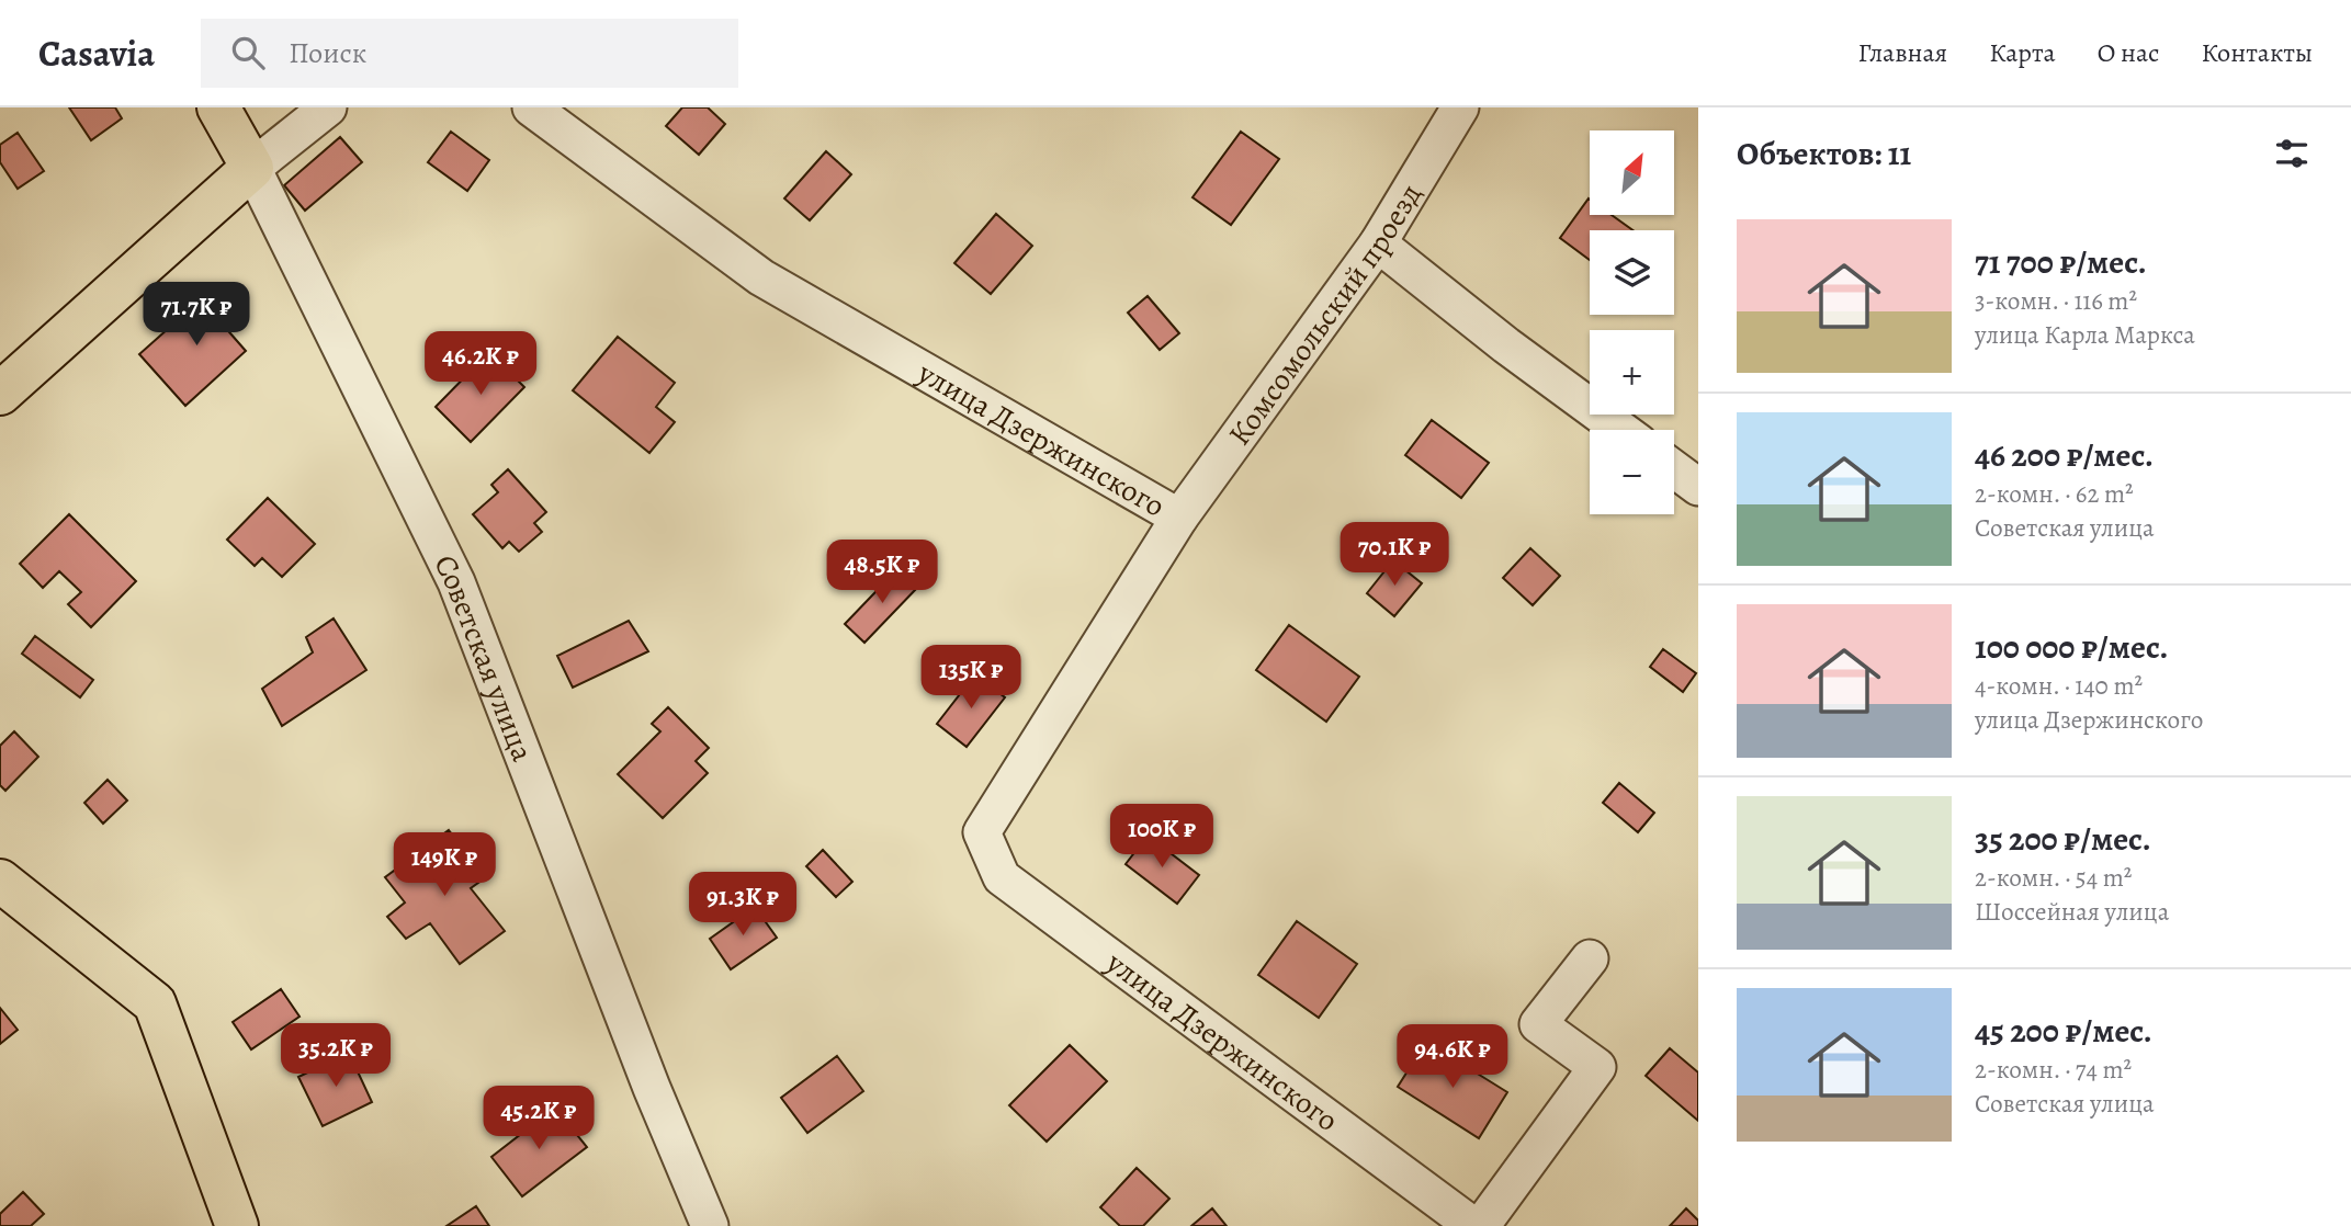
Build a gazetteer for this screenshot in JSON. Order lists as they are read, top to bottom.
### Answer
{
  "streets": {
    "main road": ["Советская улица"],
    "street": ["Комсомольский проезд", "улица Дзержинского"]
  },
  "crossings": [
    ["Комсомольский проезд", "улица Дзержинского"]
  ],
  "north": "top right",
  "page": {
    "header": "Casavia",
    "search": "Поиск",
    "nav": [
      "Главная",
      "Карта",
      "О нас",
      "Контакты"
    ],
    "heading": "Объектов: 11",
    "map_buttons": ["+", "−"],
    "list": [
      {
        "name": "71 700 ₽/мес.",
        "note": "3-комн. · 116 m² · улица Карла Маркса"
      },
      {
        "name": "46 200 ₽/мес.",
        "note": "2-комн. · 62 m² · Советская улица"
      },
      {
        "name": "100 000 ₽/мес.",
        "note": "4-комн. · 140 m² · улица Дзержинского"
      },
      {
        "name": "35 200 ₽/мес.",
        "note": "2-комн. · 54 m² · Шоссейная улица"
      },
      {
        "name": "45 200 ₽/мес.",
        "note": "2-комн. · 74 m² · Советская улица"
      }
    ],
    "price": [
      "71.7K ₽",
      "46.2K ₽",
      "70.1K ₽",
      "48.5K ₽",
      "135K ₽",
      "100K ₽",
      "149K ₽",
      "91.3K ₽",
      "35.2K ₽",
      "94.6K ₽",
      "45.2K ₽"
    ]
  }
}
